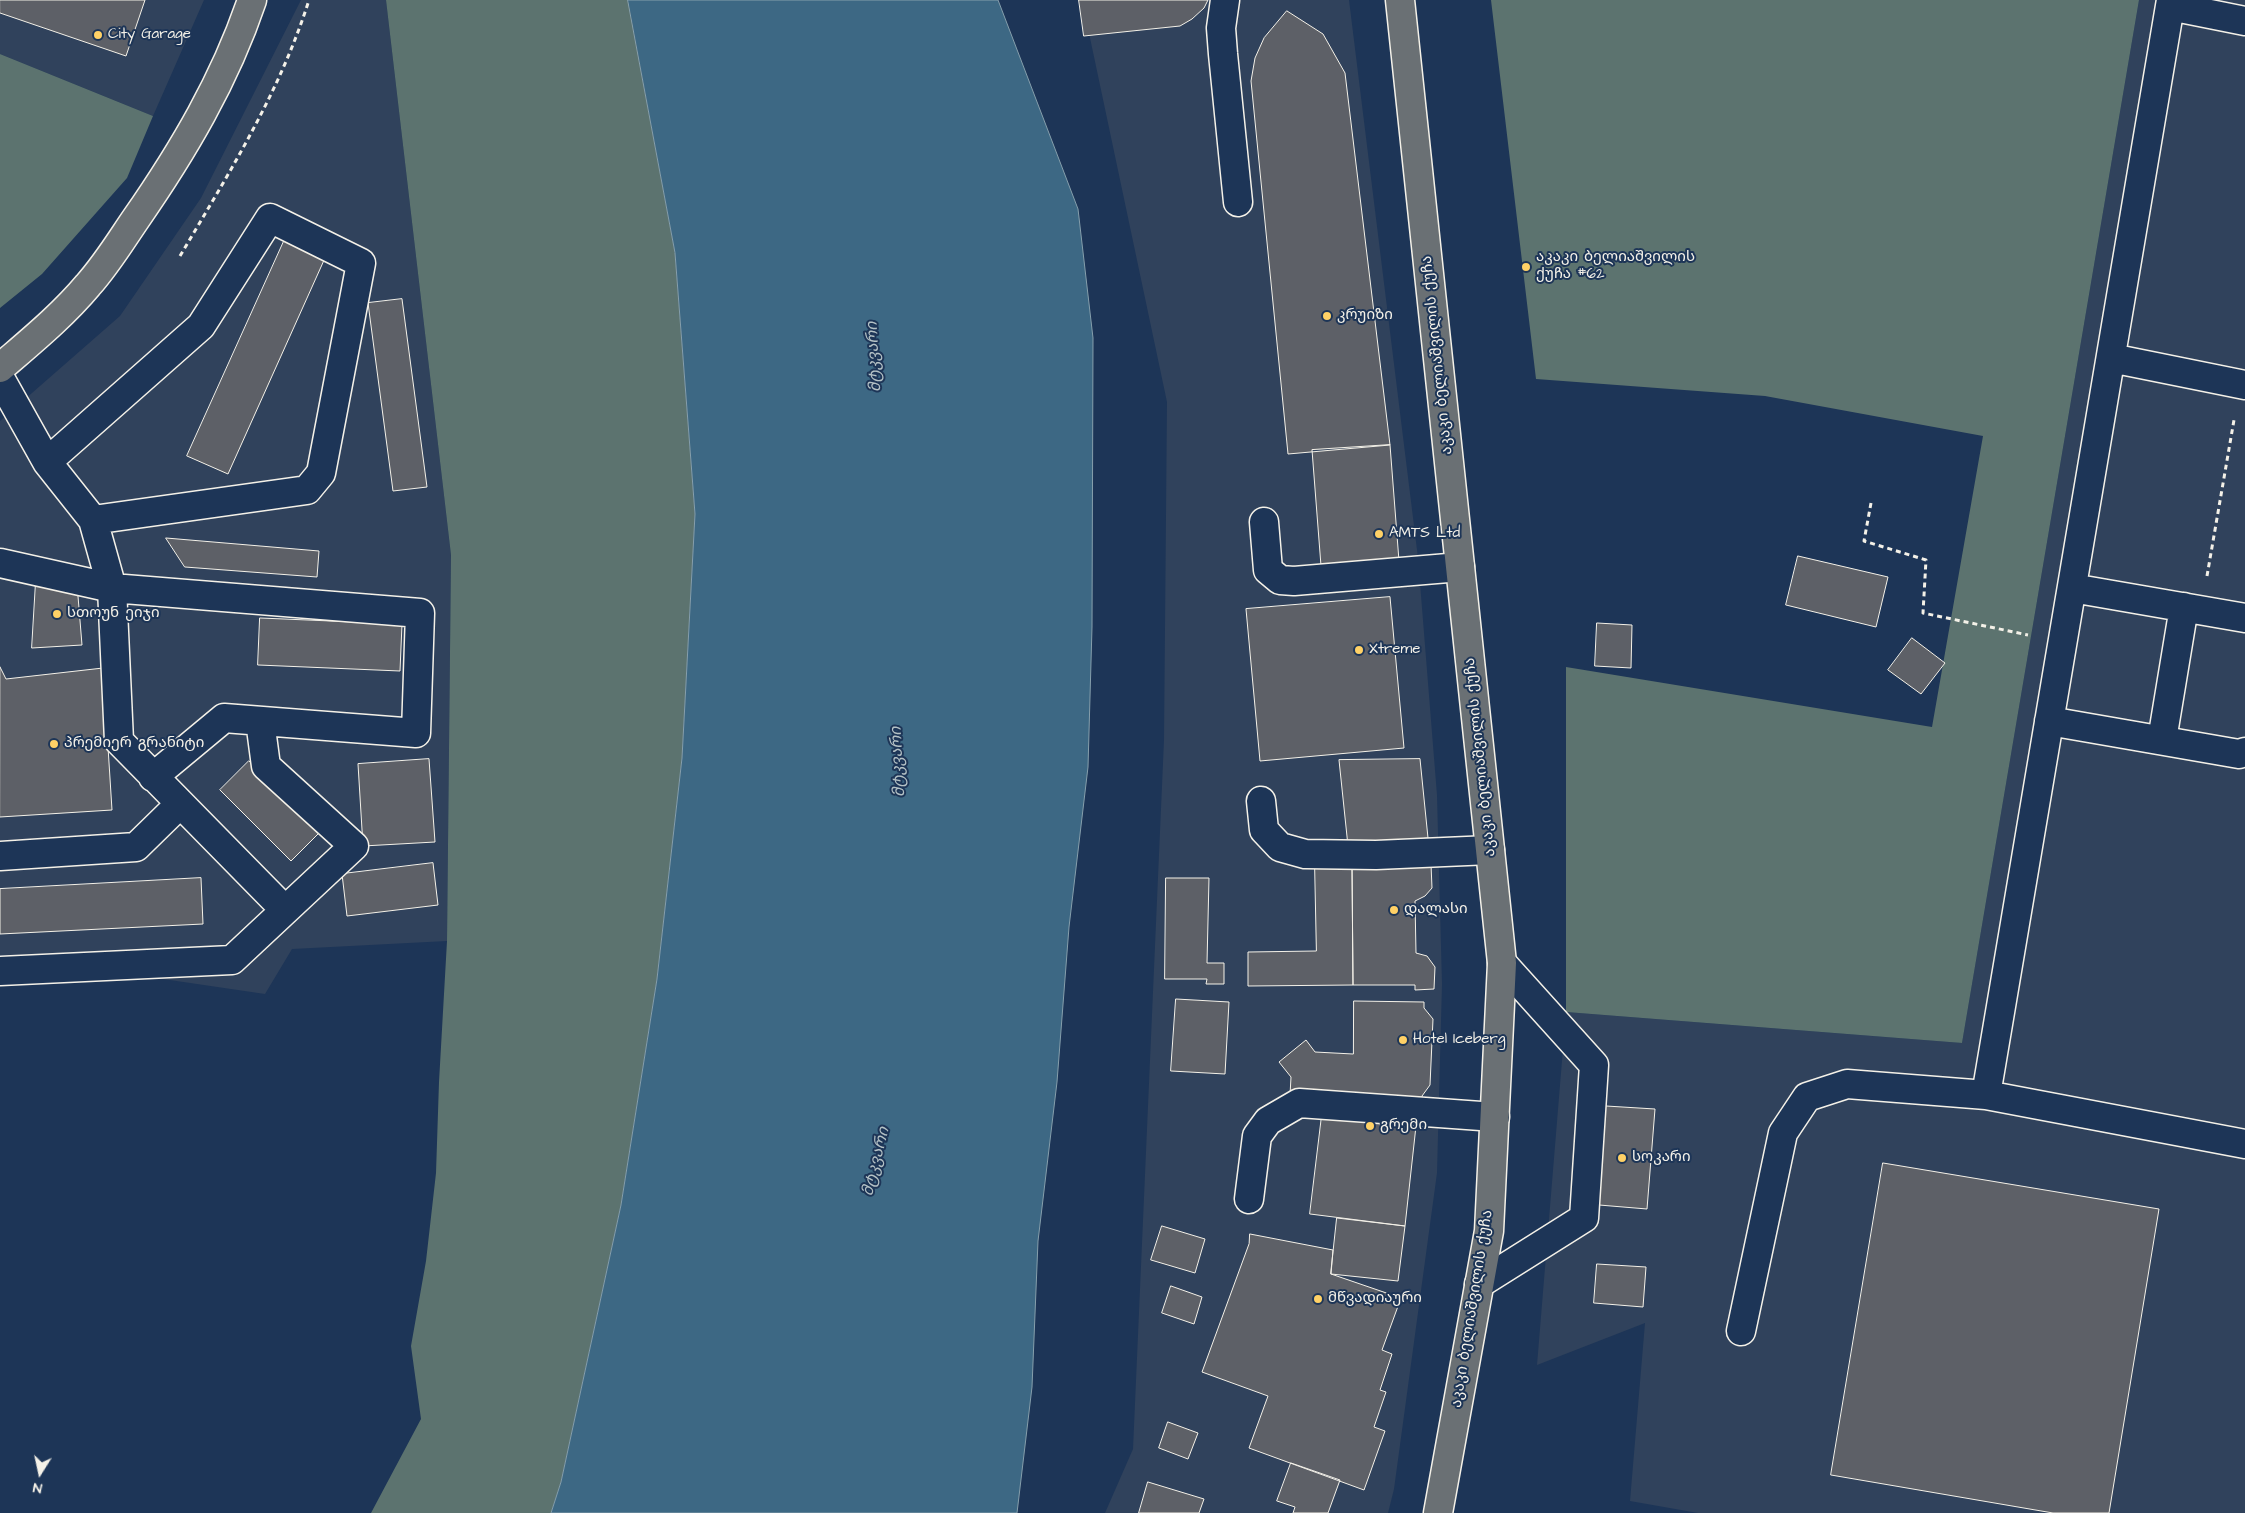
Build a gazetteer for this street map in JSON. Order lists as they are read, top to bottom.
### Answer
{
  "streets": {
    "main road": ["აკაკი ბელიაშვილის ქუჩა"]
  },
  "water": ["მტკვარი"],
  "places": [
    "City Garage",
    "აკაკი ბელიაშვილის ქუჩა #62",
    "კრუიზი",
    "AMTS Ltd",
    "სთოუნ ეიჯი",
    "Xtreme",
    "პრემიერ გრანიტი",
    "დალასი",
    "Hotel Iceberg",
    "გრემი",
    "სოკარი",
    "მწვადიაური"
  ],
  "north": "bottom"
}
